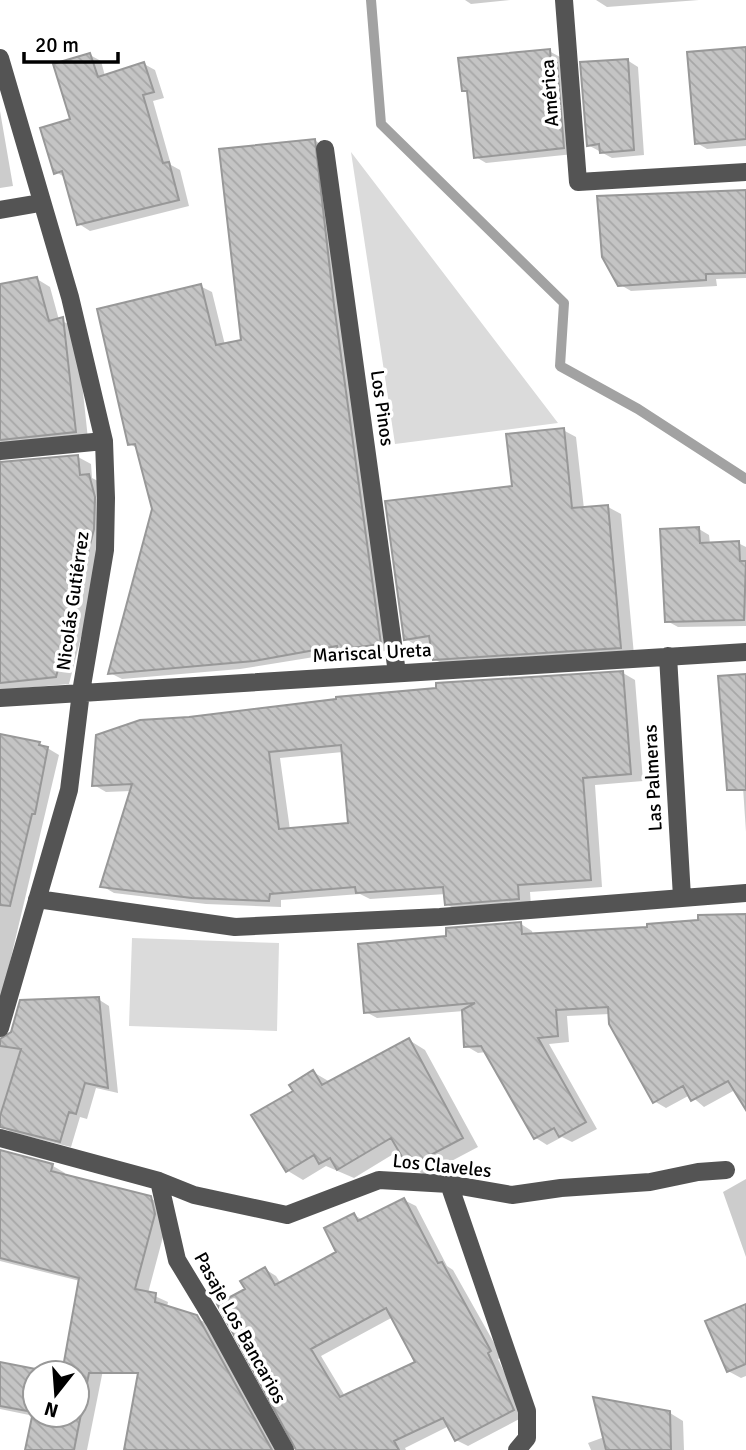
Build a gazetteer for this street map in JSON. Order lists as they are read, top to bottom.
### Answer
{
  "streets": {
    "street": [
      "América",
      "Los Pinos",
      "Nicolás Gutiérrez",
      "Mariscal Ureta",
      "Las Palmeras",
      "Los Claveles",
      "Pasaje Los Bancarios"
    ]
  },
  "crossings": [
    ["Los Pinos", "Mariscal Ureta"],
    ["Nicolás Gutiérrez", "Mariscal Ureta"],
    ["Mariscal Ureta", "Las Palmeras"],
    ["Los Claveles", "Pasaje Los Bancarios"]
  ],
  "scale_bar": "20 m",
  "north": "bottom"
}
